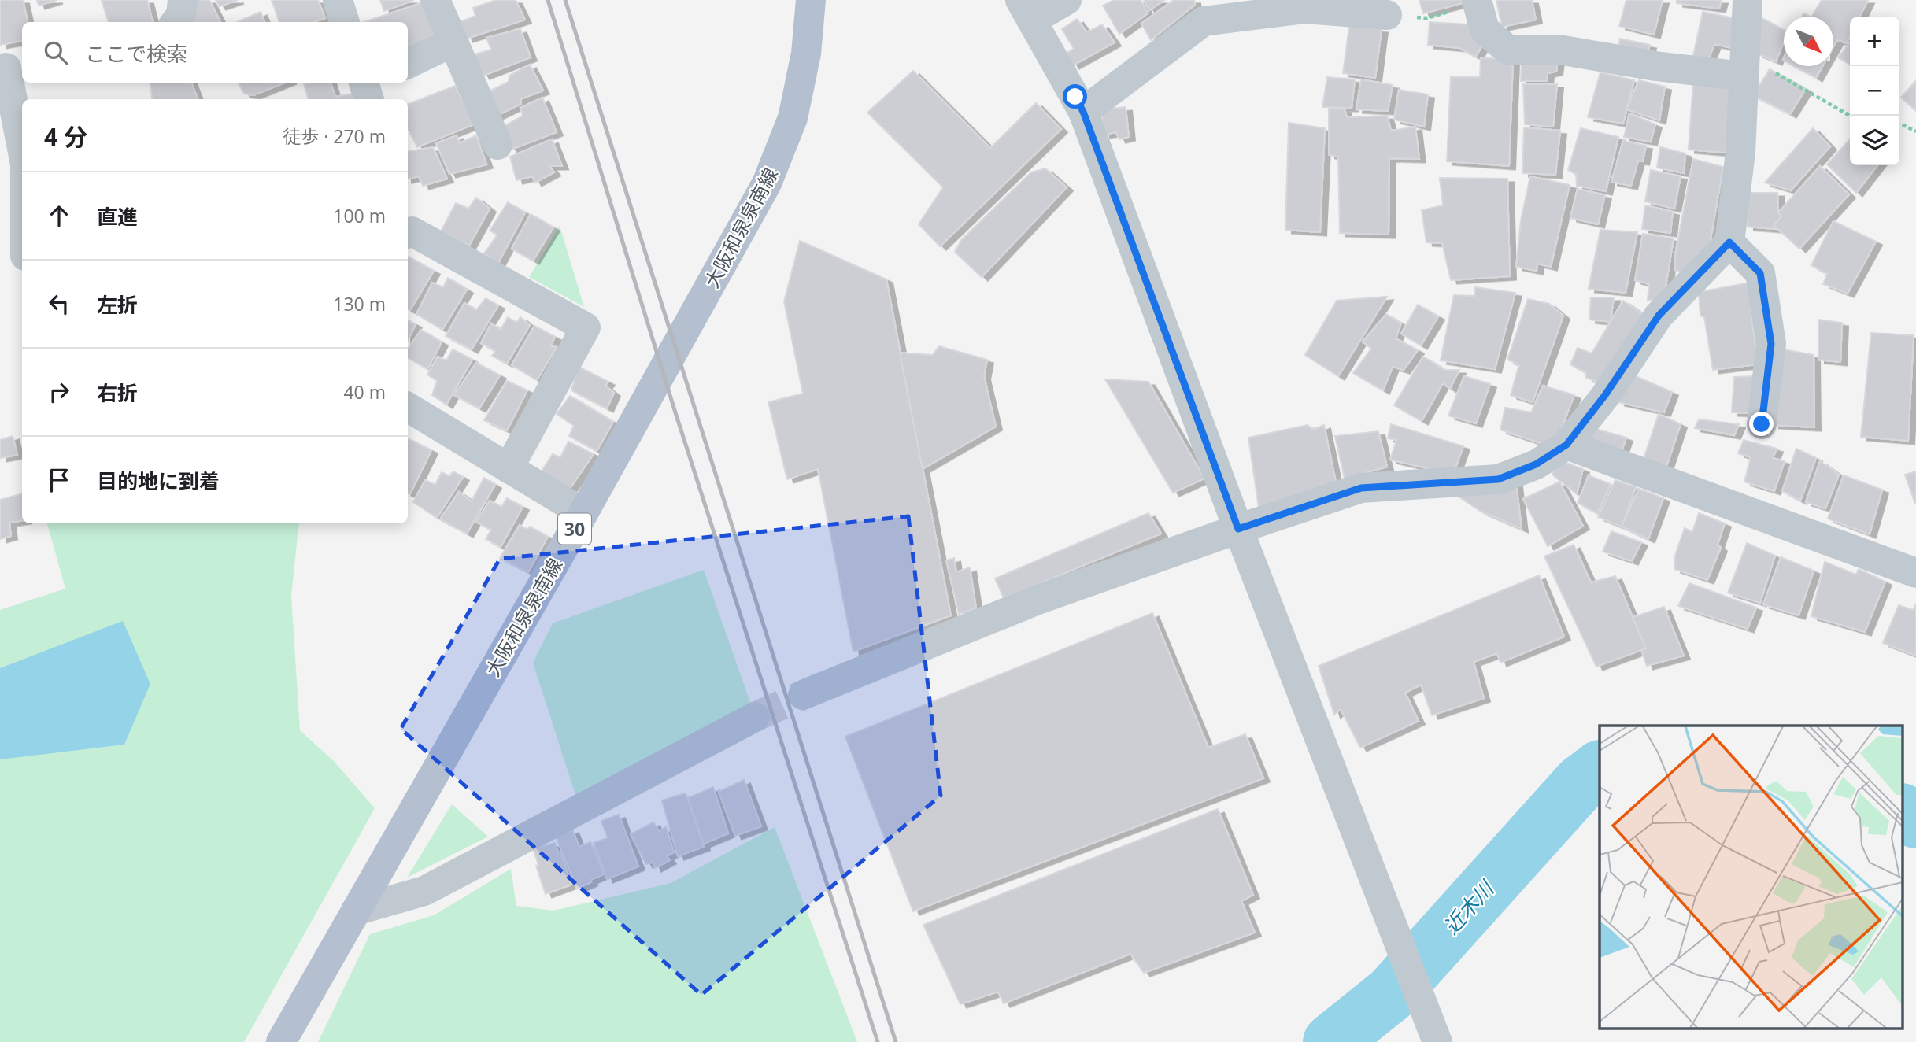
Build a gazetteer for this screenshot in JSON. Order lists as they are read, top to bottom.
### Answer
{
  "streets": {
    "main road": ["大阪和泉泉南線", "30"]
  },
  "water": ["近木川"],
  "north": "bottom right",
  "page": {
    "map_buttons": ["+", "−"],
    "search": "ここで検索",
    "heading": ["4 分", "徒歩 · 270 m"],
    "list": [
      ["直進", "100 m"],
      ["左折", "130 m"],
      ["右折", "40 m"],
      "目的地に到着"
    ]
  }
}
